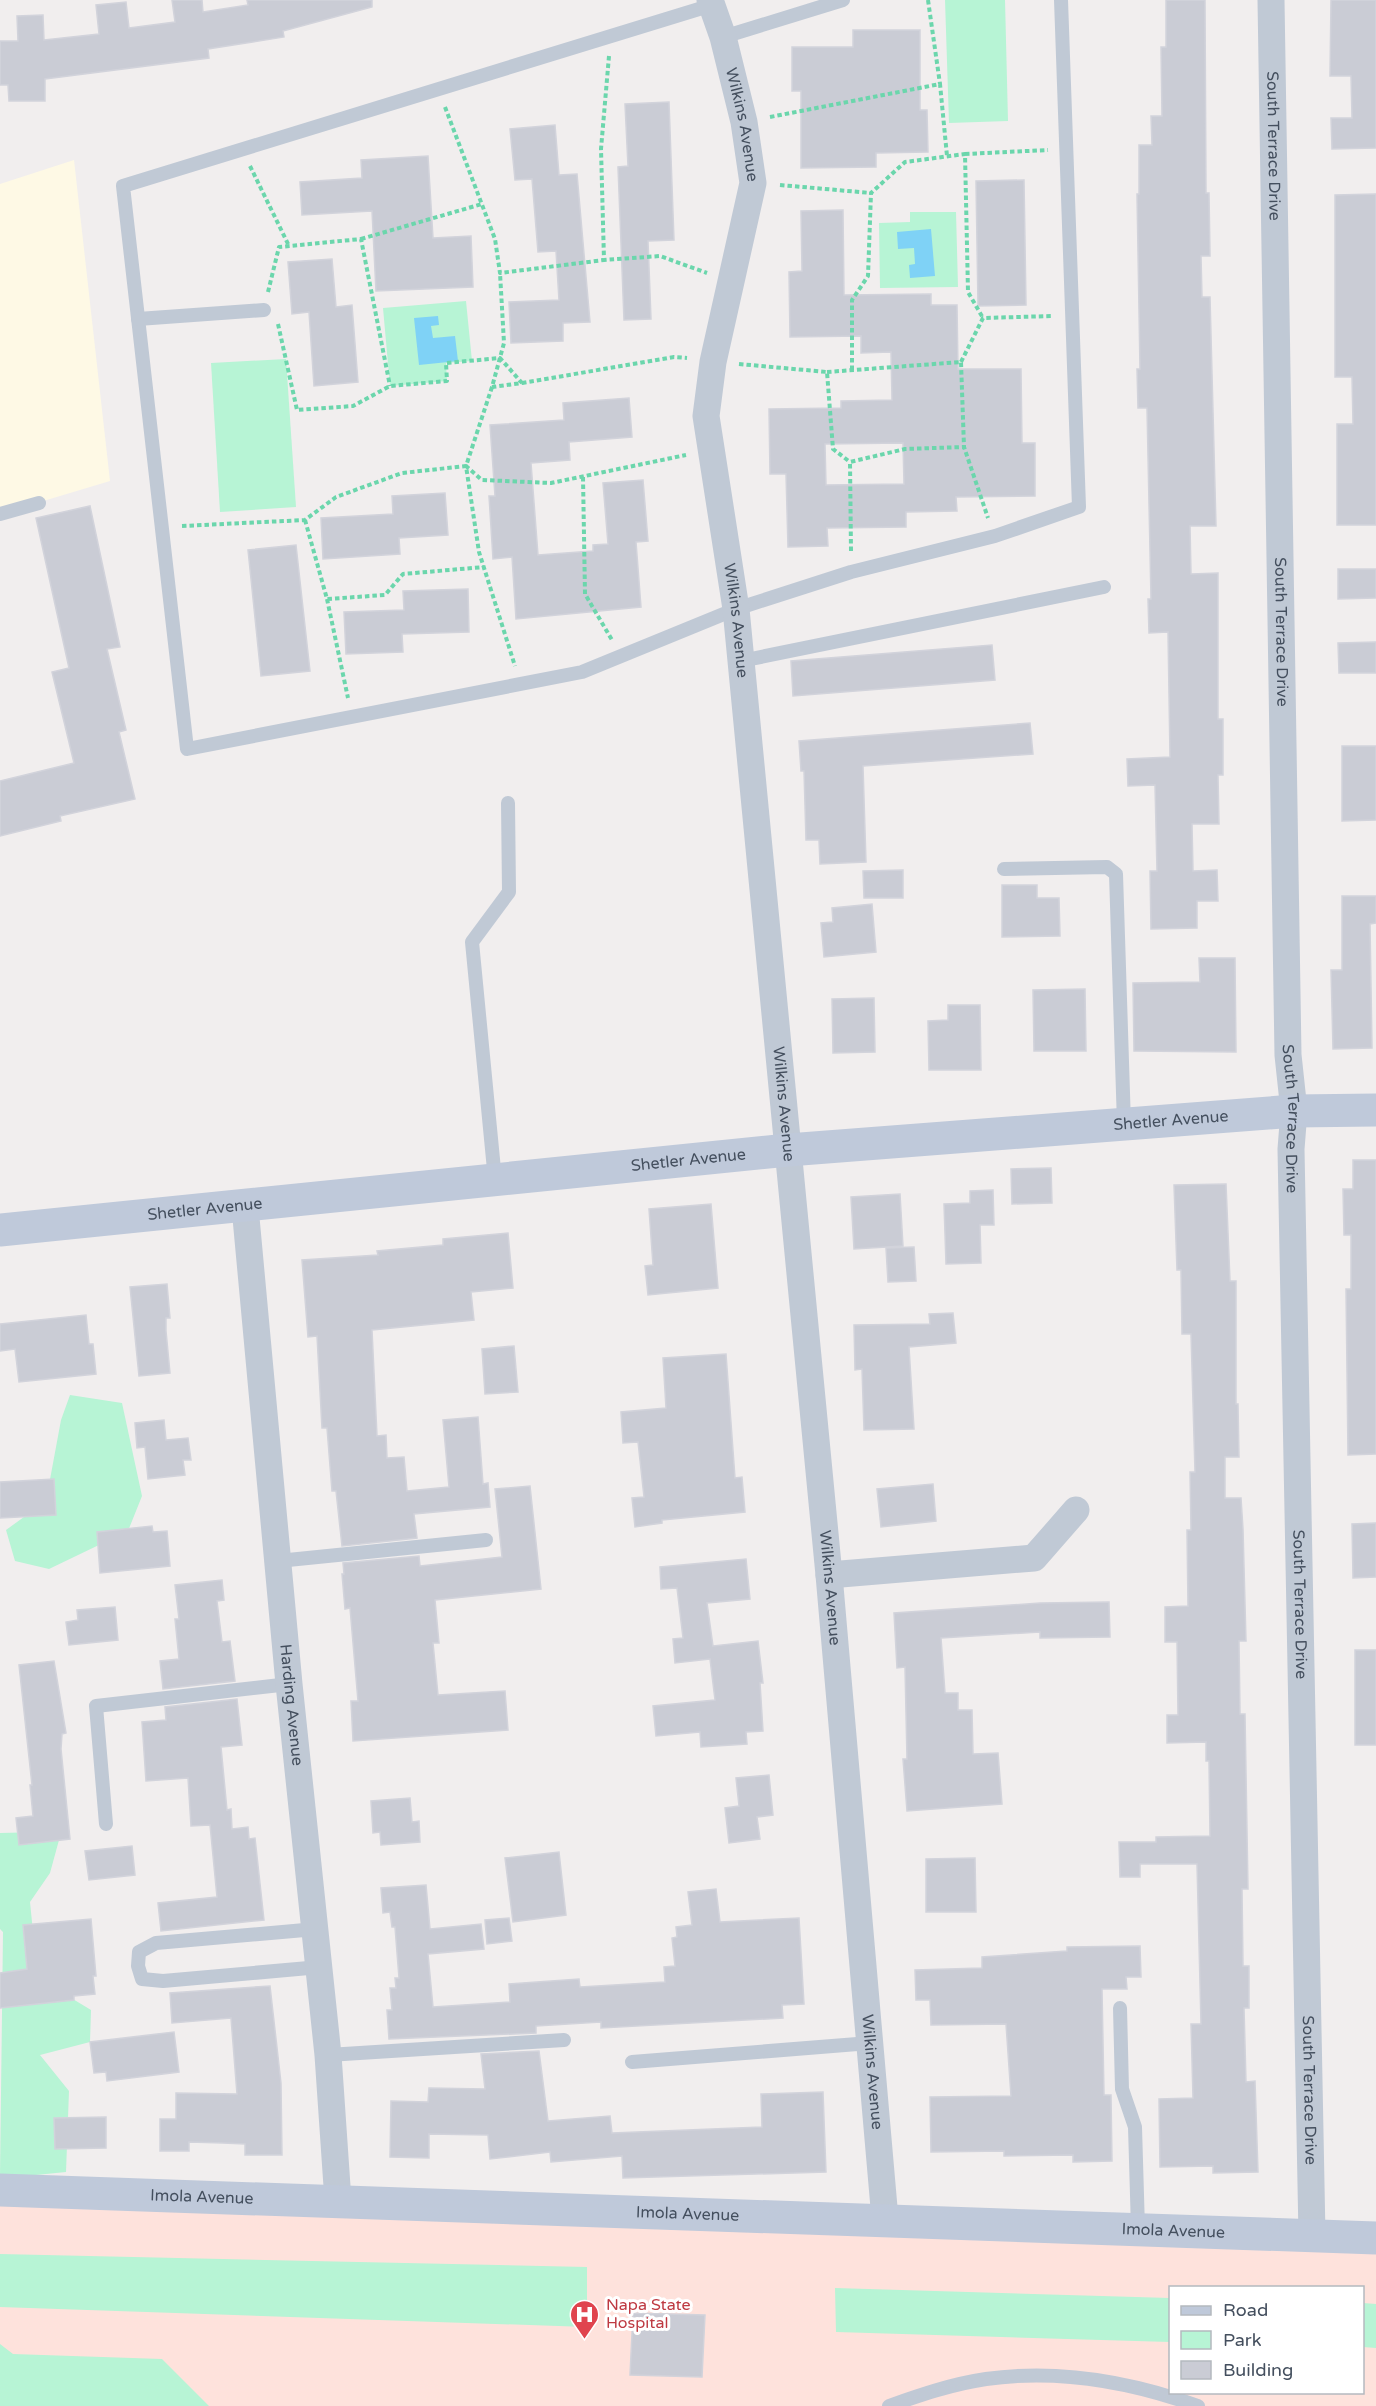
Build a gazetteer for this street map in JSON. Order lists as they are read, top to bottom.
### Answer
{
  "streets": {
    "street": [
      "Wilkins Avenue",
      "South Terrace Drive",
      "Shetler Avenue",
      "Harding Avenue",
      "Imola Avenue"
    ]
  },
  "crossings": [
    ["Wilkins Avenue", "Shetler Avenue"],
    ["Wilkins Avenue", "Imola Avenue"],
    ["South Terrace Drive", "Shetler Avenue"],
    ["South Terrace Drive", "Imola Avenue"],
    ["Shetler Avenue", "Harding Avenue"],
    ["Harding Avenue", "Imola Avenue"]
  ],
  "places": {
    "hospital": ["Napa State Hospital"]
  },
  "legend": ["Road", "Park", "Building"]
}
